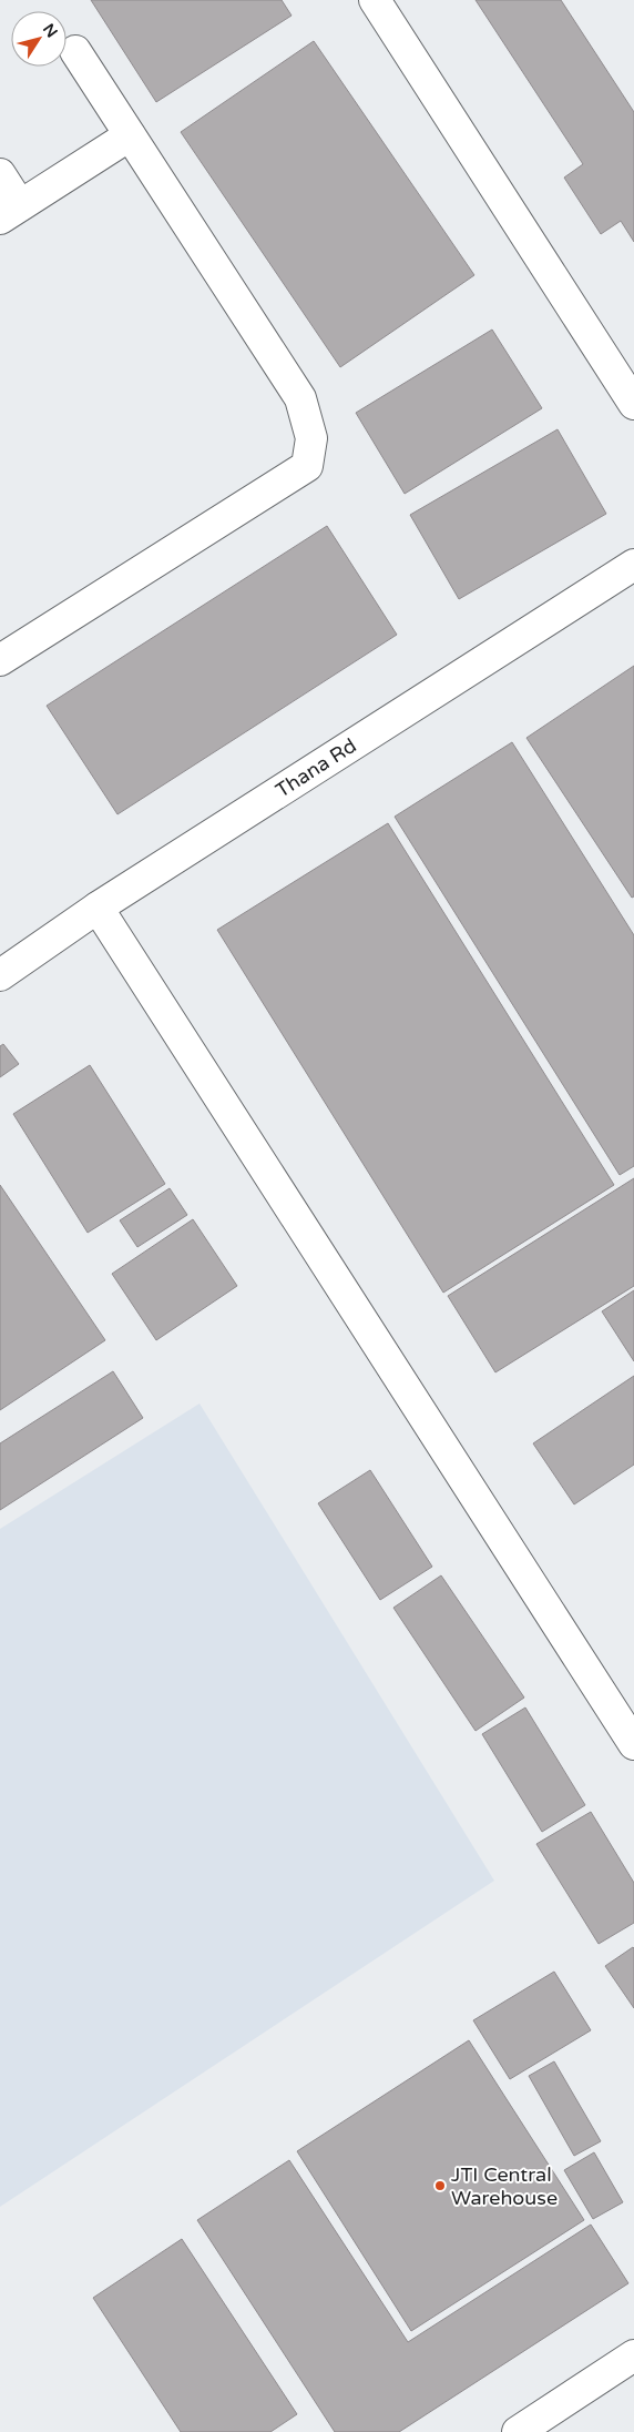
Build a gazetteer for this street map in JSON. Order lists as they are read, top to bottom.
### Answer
{
  "streets": {
    "street": ["Thana Rd"]
  },
  "places": ["JTI Central Warehouse"],
  "north": "top right"
}
